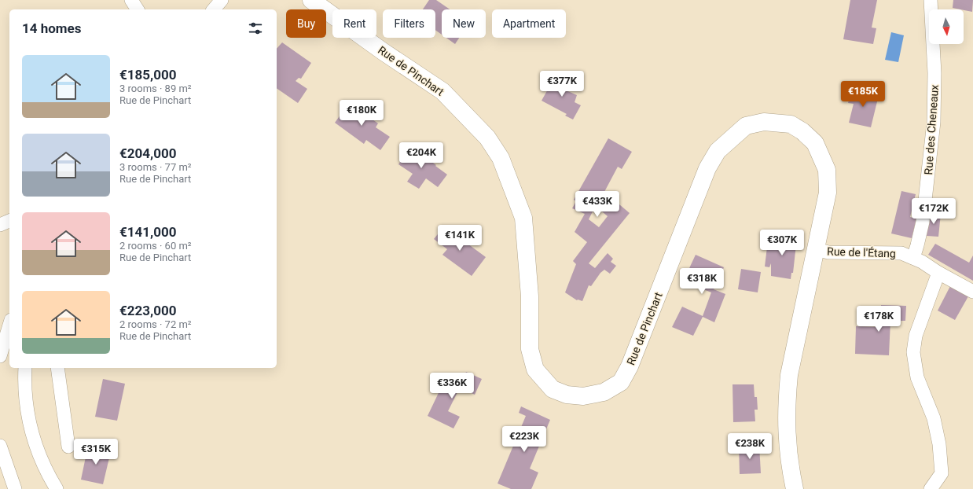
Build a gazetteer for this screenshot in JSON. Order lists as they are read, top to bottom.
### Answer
{
  "streets": {
    "main road": ["Rue de Pinchart"],
    "street": ["Rue des Cheneaux", "Rue de l'Étang"]
  },
  "crossings": [
    ["Rue de Pinchart", "Rue de l'Étang"],
    ["Rue des Cheneaux", "Rue de l'Étang"]
  ],
  "north": "bottom",
  "page": {
    "chip": [
      "Buy",
      "Rent",
      "Filters",
      "New",
      "Apartment"
    ],
    "heading": "14 homes",
    "list": [
      {
        "name": "€185,000",
        "note": "3 rooms · 89 m² · Rue de Pinchart"
      },
      {
        "name": "€204,000",
        "note": "3 rooms · 77 m² · Rue de Pinchart"
      },
      {
        "name": "€141,000",
        "note": "2 rooms · 60 m² · Rue de Pinchart"
      },
      {
        "name": "€223,000",
        "note": "2 rooms · 72 m² · Rue de Pinchart"
      }
    ],
    "price": [
      "€377K",
      "€185K",
      "€180K",
      "€204K",
      "€433K",
      "€172K",
      "€141K",
      "€307K",
      "€318K",
      "€178K",
      "€336K",
      "€223K",
      "€238K",
      "€315K"
    ]
  }
}
